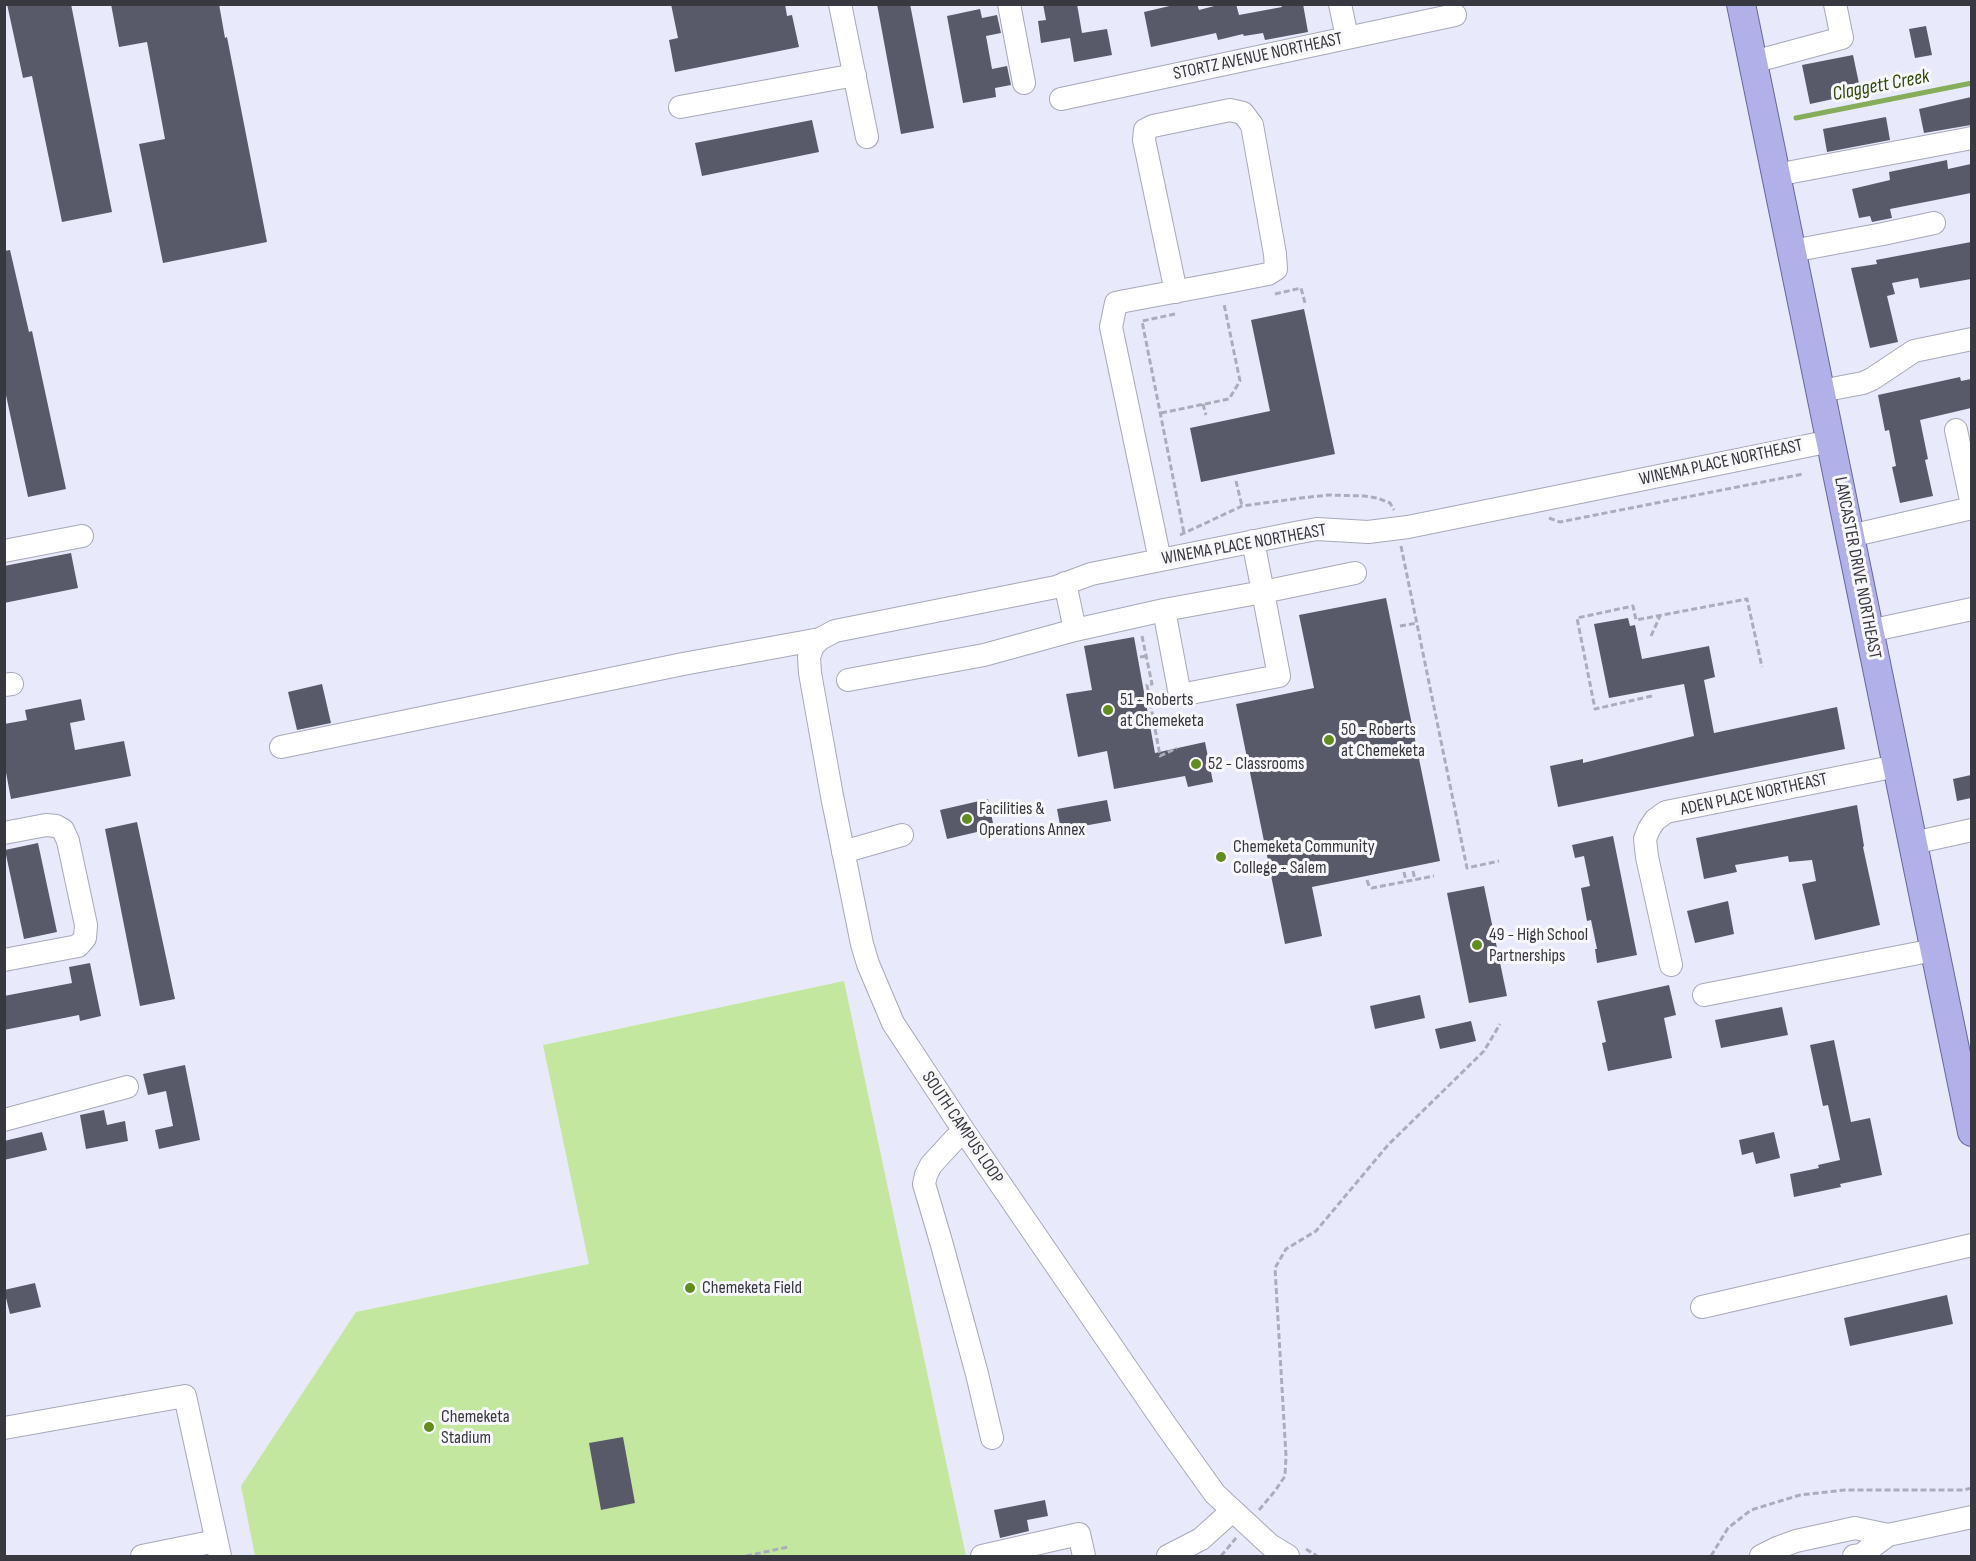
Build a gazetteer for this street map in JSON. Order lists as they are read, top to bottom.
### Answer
{
  "streets": {
    "main road": ["LANCASTER DRIVE NORTHEAST"],
    "street": [
      "STORTZ AVENUE NORTHEAST",
      "WINEMA PLACE NORTHEAST",
      "ADEN PLACE NORTHEAST",
      "SOUTH CAMPUS LOOP"
    ]
  },
  "crossings": [
    ["WINEMA PLACE NORTHEAST", "LANCASTER DRIVE NORTHEAST"],
    ["WINEMA PLACE NORTHEAST", "SOUTH CAMPUS LOOP"],
    ["LANCASTER DRIVE NORTHEAST", "ADEN PLACE NORTHEAST"]
  ],
  "water": ["Claggett Creek"],
  "places": [
    "51 - Roberts at Chemeketa",
    "50 - Roberts at Chemeketa",
    "52 - Classrooms",
    "Facilities & Operations Annex",
    "Chemeketa Community College - Salem",
    "49 - High School Partnerships",
    "Chemeketa Field",
    "Chemeketa Stadium"
  ]
}
